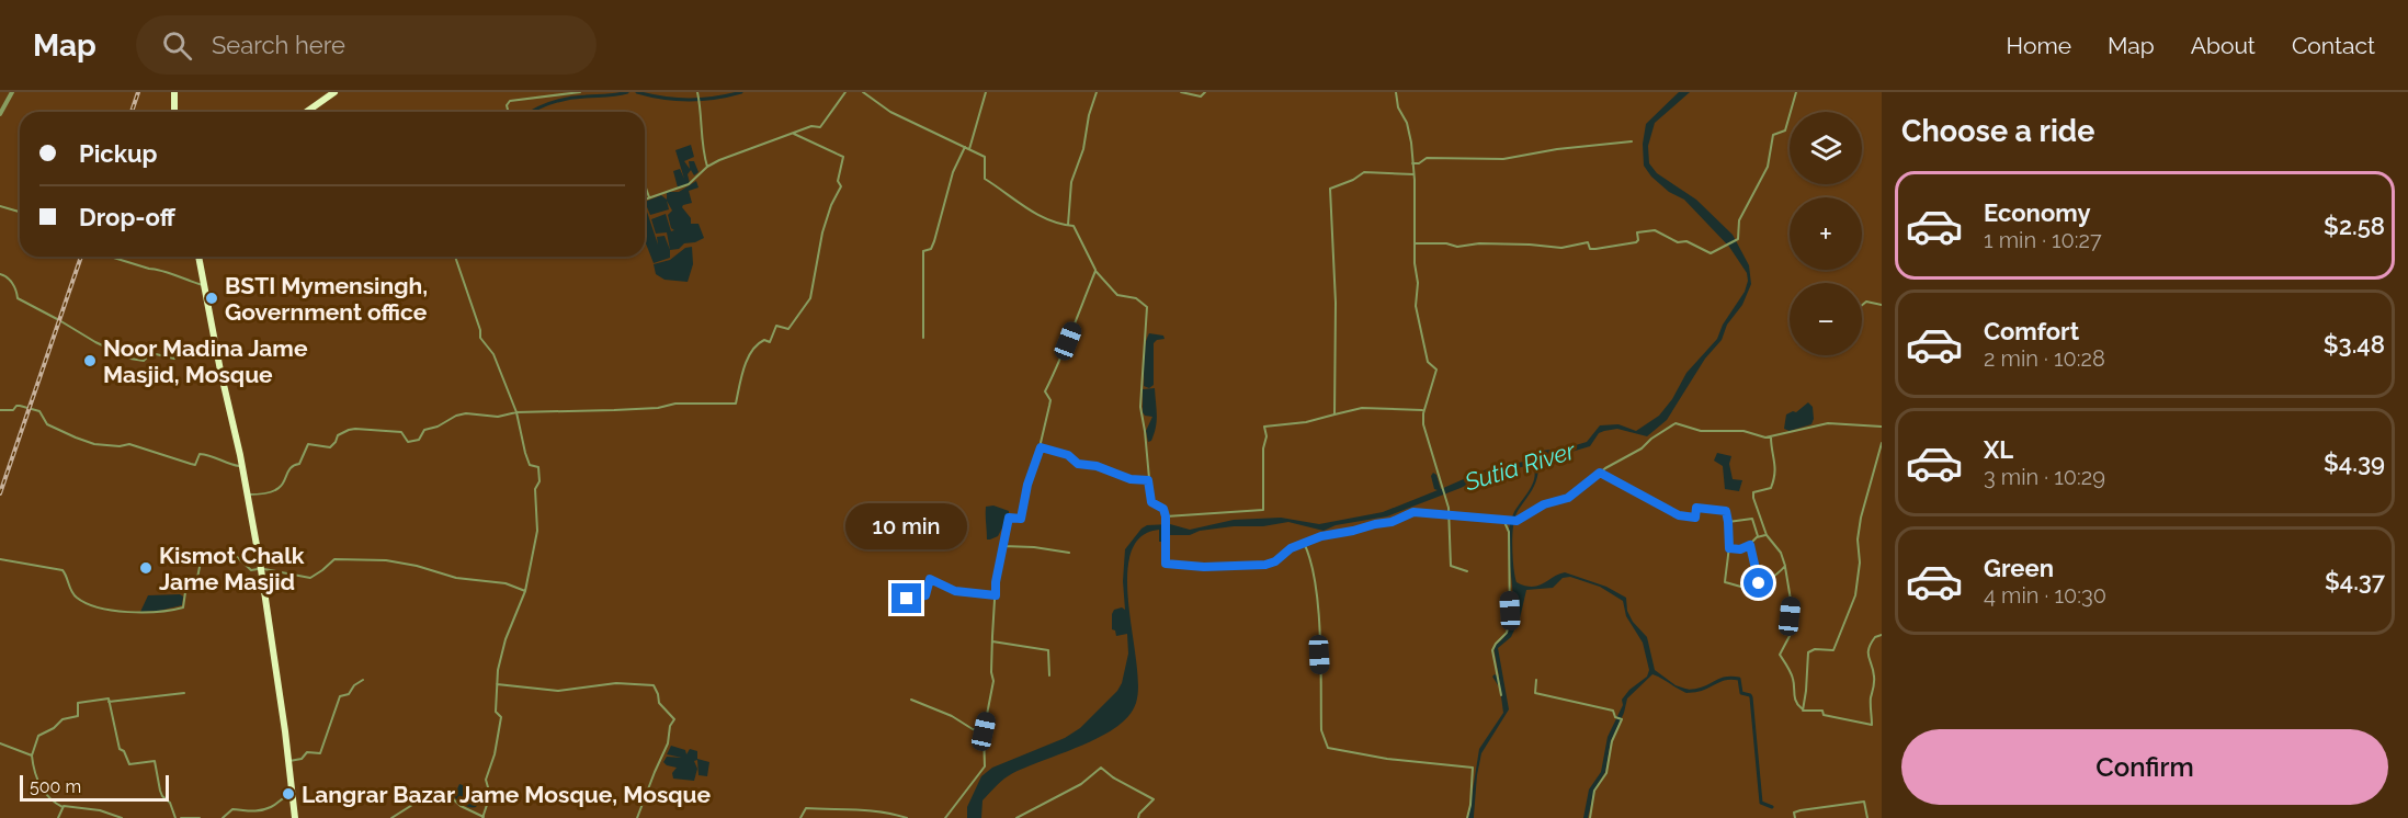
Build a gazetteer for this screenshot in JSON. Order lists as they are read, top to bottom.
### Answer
{
  "water": ["Sutia River"],
  "places": [
    "BSTI Mymensingh, Government office",
    "Noor Madina Jame Masjid, Mosque",
    "Kismot Chalk Jame Masjid",
    "Langrar Bazar Jame Mosque, Mosque"
  ],
  "scale_bar": "500 m",
  "page": {
    "header": "Map",
    "search": "Search here",
    "nav": [
      "Home",
      "Map",
      "About",
      "Contact"
    ],
    "heading": "Choose a ride",
    "map_buttons": ["+", "−"],
    "banner": ["Pickup", "Drop-off"],
    "list": [
      {
        "name": "Economy",
        "note": "1 min · 10:27",
        "value": "$2.58"
      },
      {
        "name": "Comfort",
        "note": "2 min · 10:28",
        "value": "$3.48"
      },
      {
        "name": "XL",
        "note": "3 min · 10:29",
        "value": "$4.39"
      },
      {
        "name": "Green",
        "note": "4 min · 10:30",
        "value": "$4.37"
      }
    ],
    "bubble": "10 min",
    "buttons": "Confirm",
    "scale": "500 m"
  }
}
